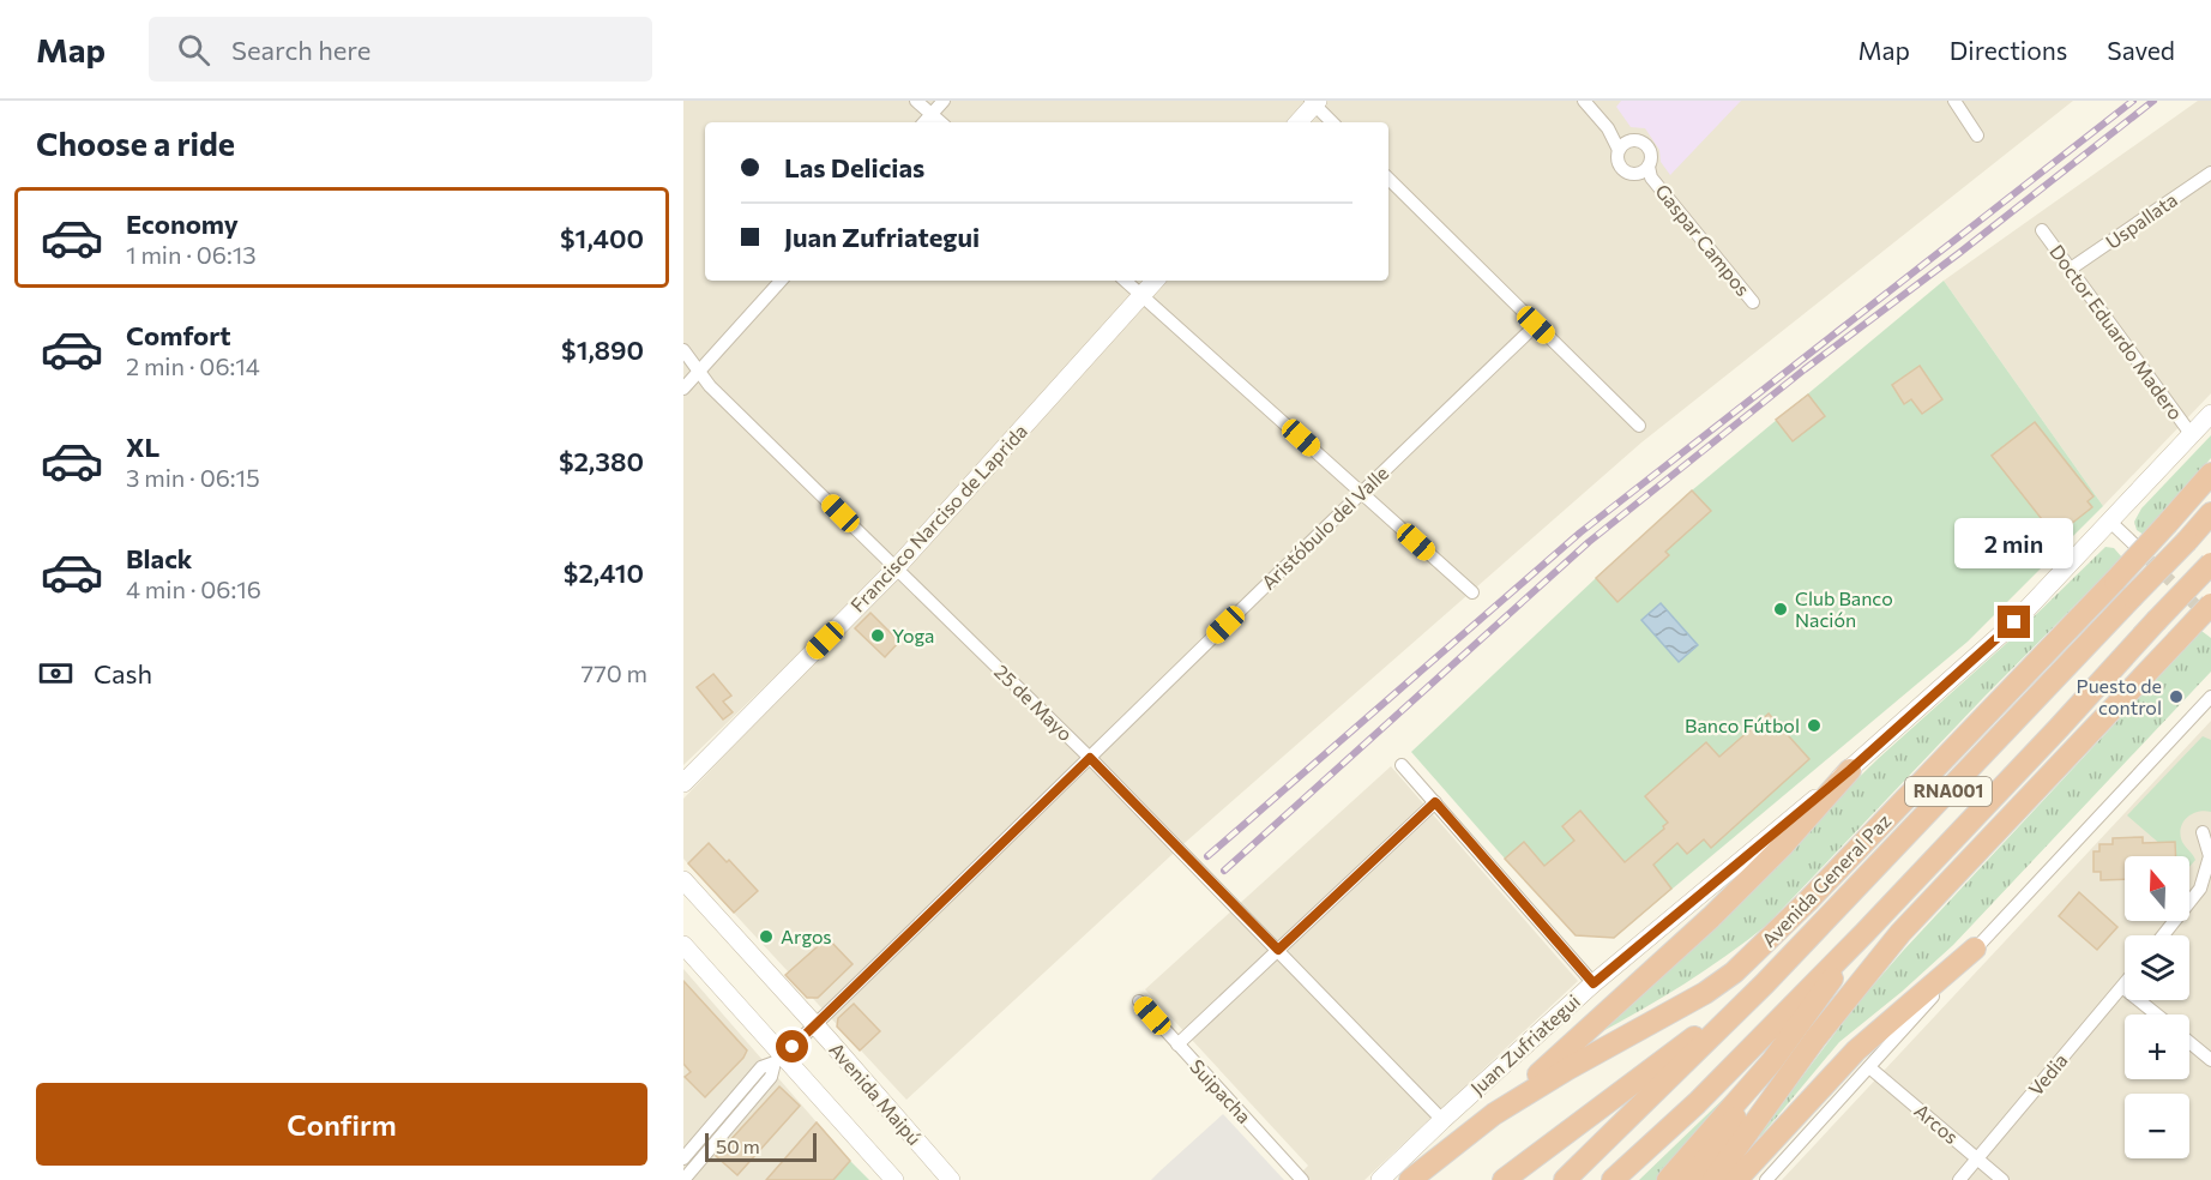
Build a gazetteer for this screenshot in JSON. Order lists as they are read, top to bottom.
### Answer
{
  "streets": {
    "highway": ["RNA001", "Avenida General Paz"],
    "street": [
      "Uspallata",
      "Gaspar Campos",
      "Doctor Eduardo Madero",
      "Francisco Narciso de Laprida",
      "Aristóbulo del Valle",
      "25 de Mayo",
      "Juan Zufriategui",
      "Vedia",
      "Suipacha",
      "Avenida Maipú",
      "Arcos"
    ]
  },
  "crossings": [
    ["Uspallata", "Doctor Eduardo Madero"],
    ["Doctor Eduardo Madero", "Juan Zufriategui"],
    ["Francisco Narciso de Laprida", "25 de Mayo"],
    ["Aristóbulo del Valle", "25 de Mayo"],
    ["Aristóbulo del Valle", "Avenida Maipú"],
    ["25 de Mayo", "Juan Zufriategui"],
    ["Vedia", "Arcos"]
  ],
  "places": [
    "Club Banco Nación",
    "Yoga",
    "Puesto de control",
    "Banco Fútbol",
    "Argos"
  ],
  "scale_bar": "50 m",
  "north": "top",
  "page": {
    "header": "Map",
    "search": "Search here",
    "nav": ["Map", "Directions", "Saved"],
    "heading": "Choose a ride",
    "banner": ["Las Delicias", "Juan Zufriategui"],
    "list": [
      {
        "name": "Economy",
        "note": "1 min · 06:13",
        "value": "$1,400"
      },
      {
        "name": "Comfort",
        "note": "2 min · 06:14",
        "value": "$1,890"
      },
      {
        "name": "XL",
        "note": "3 min · 06:15",
        "value": "$2,380"
      },
      {
        "name": "Black",
        "note": "4 min · 06:16",
        "value": "$2,410"
      }
    ],
    "bubble": "2 min",
    "pay": ["Cash", "770 m"],
    "map_buttons": ["+", "−"],
    "buttons": "Confirm",
    "scale": "50 m"
  }
}
